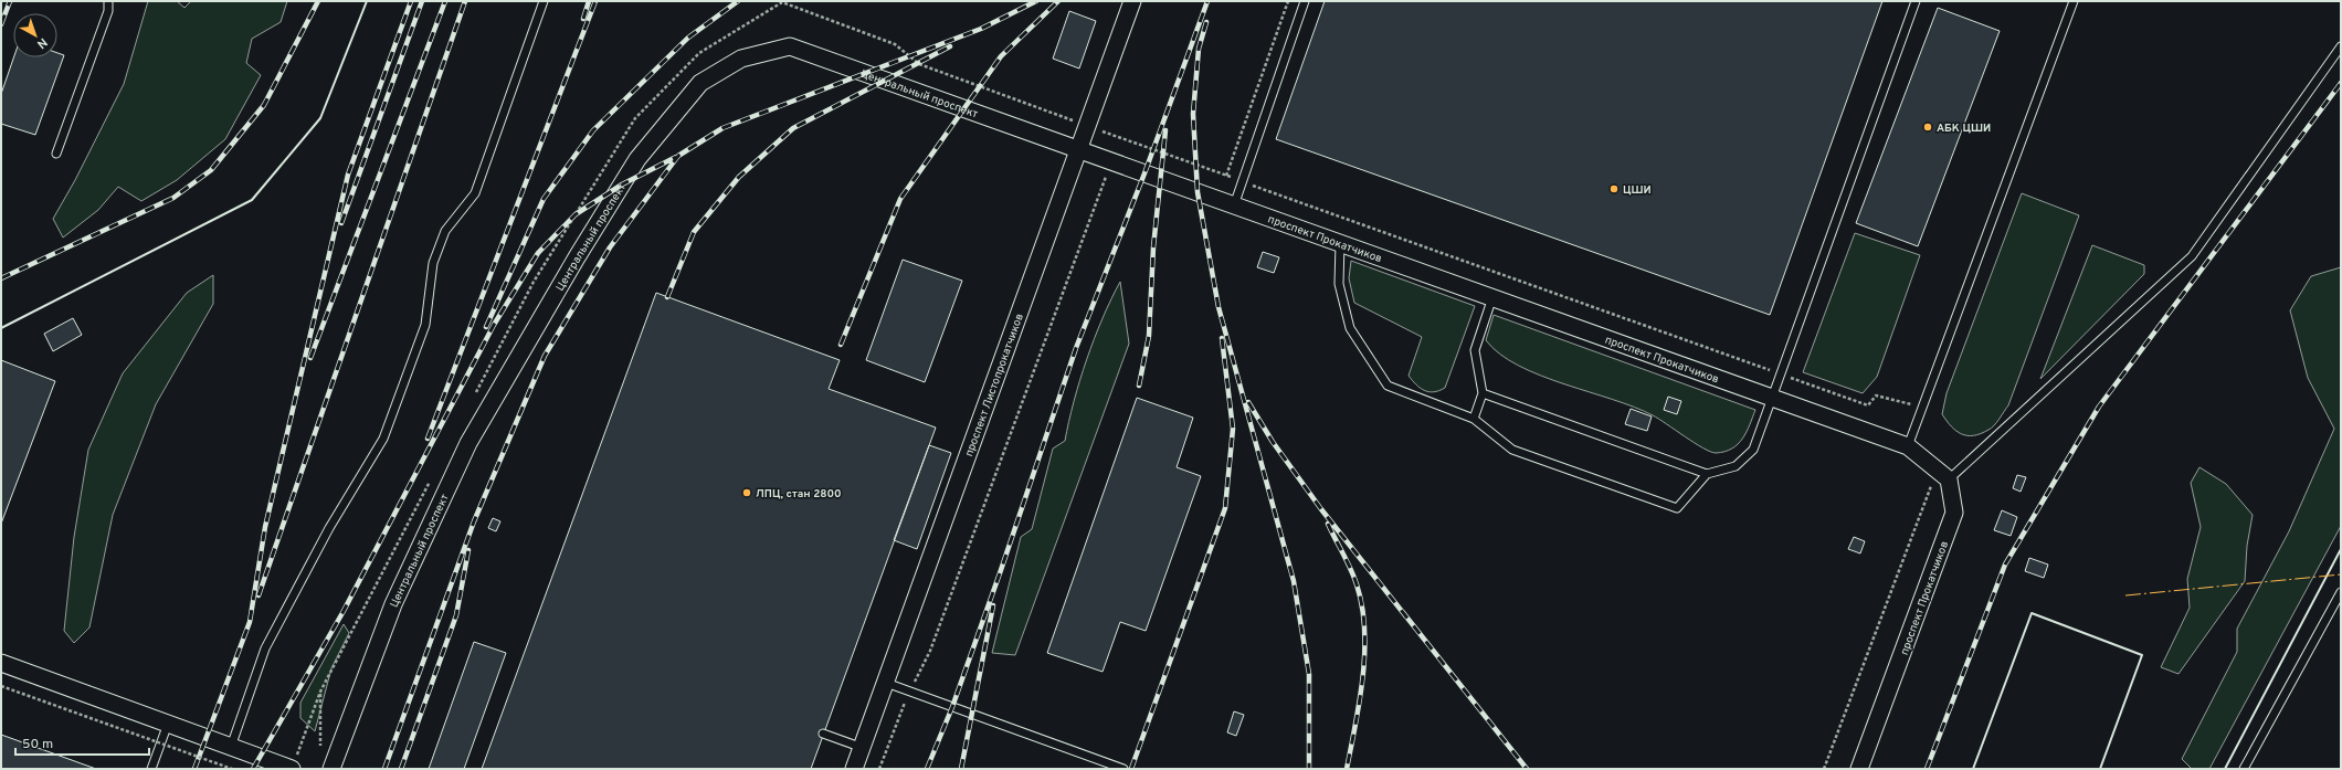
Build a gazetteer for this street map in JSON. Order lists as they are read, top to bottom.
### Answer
{
  "streets": {
    "street": ["Центральный проспект", "проспект Прокатчиков", "проспект Листопрокатчиков"]
  },
  "crossings": [
    ["Центральный проспект", "проспект Прокатчиков"],
    ["Центральный проспект", "проспект Листопрокатчиков"],
    ["проспект Прокатчиков", "проспект Листопрокатчиков"]
  ],
  "places": ["АБК ЦШИ", "ЦШИ", "ЛПЦ, стан 2800"],
  "scale_bar": "50 m",
  "north": "bottom right"
}
